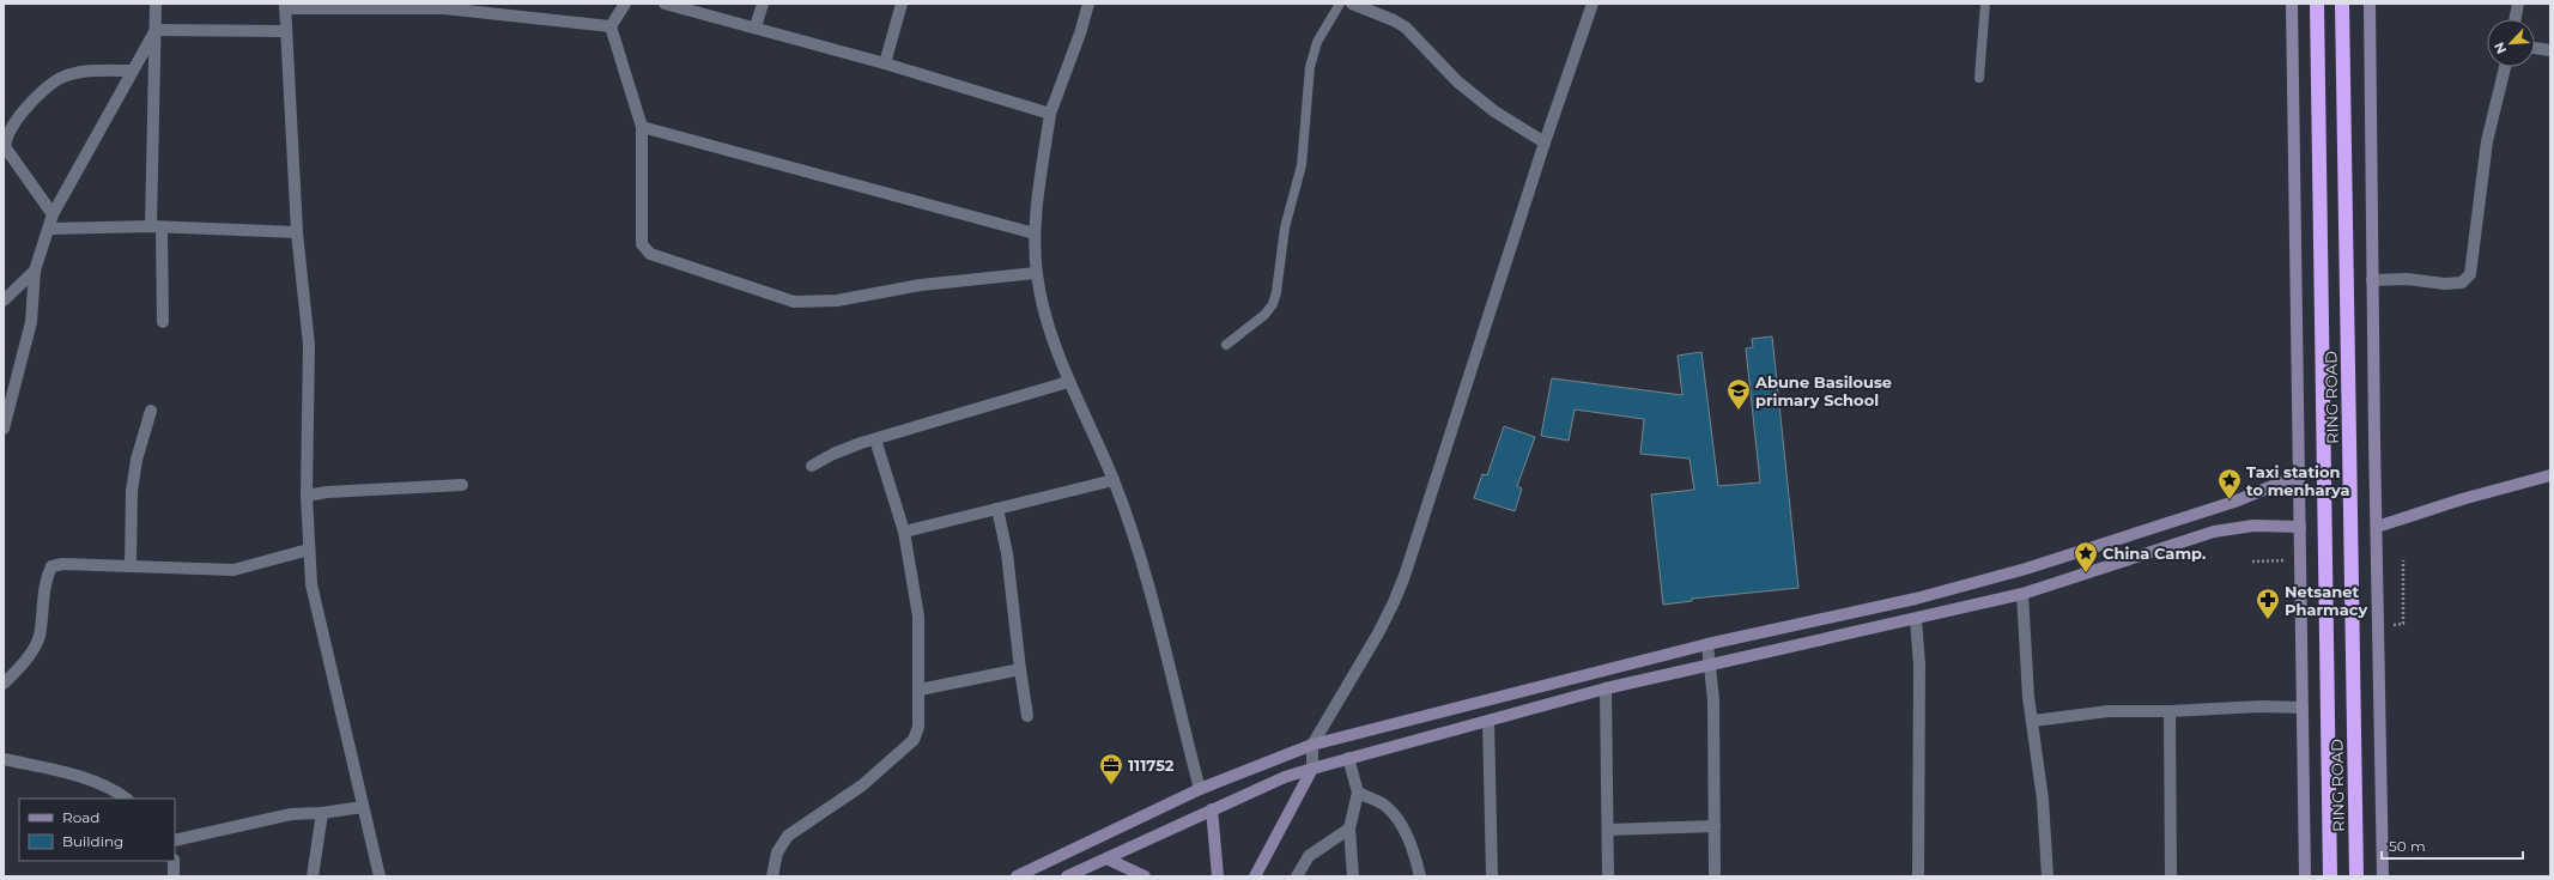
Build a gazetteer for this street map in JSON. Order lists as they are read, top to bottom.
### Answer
{
  "streets": {
    "highway": ["RING ROAD"]
  },
  "places": {
    "school or university": ["Abune Basilouse primary School"],
    "place": ["Taxi station to menharya", "China Camp."],
    "pharmacy": ["Netsanet Pharmacy"],
    "office": ["111752"]
  },
  "legend": ["Road", "Building"],
  "scale_bar": "50 m",
  "north": "bottom left"
}
